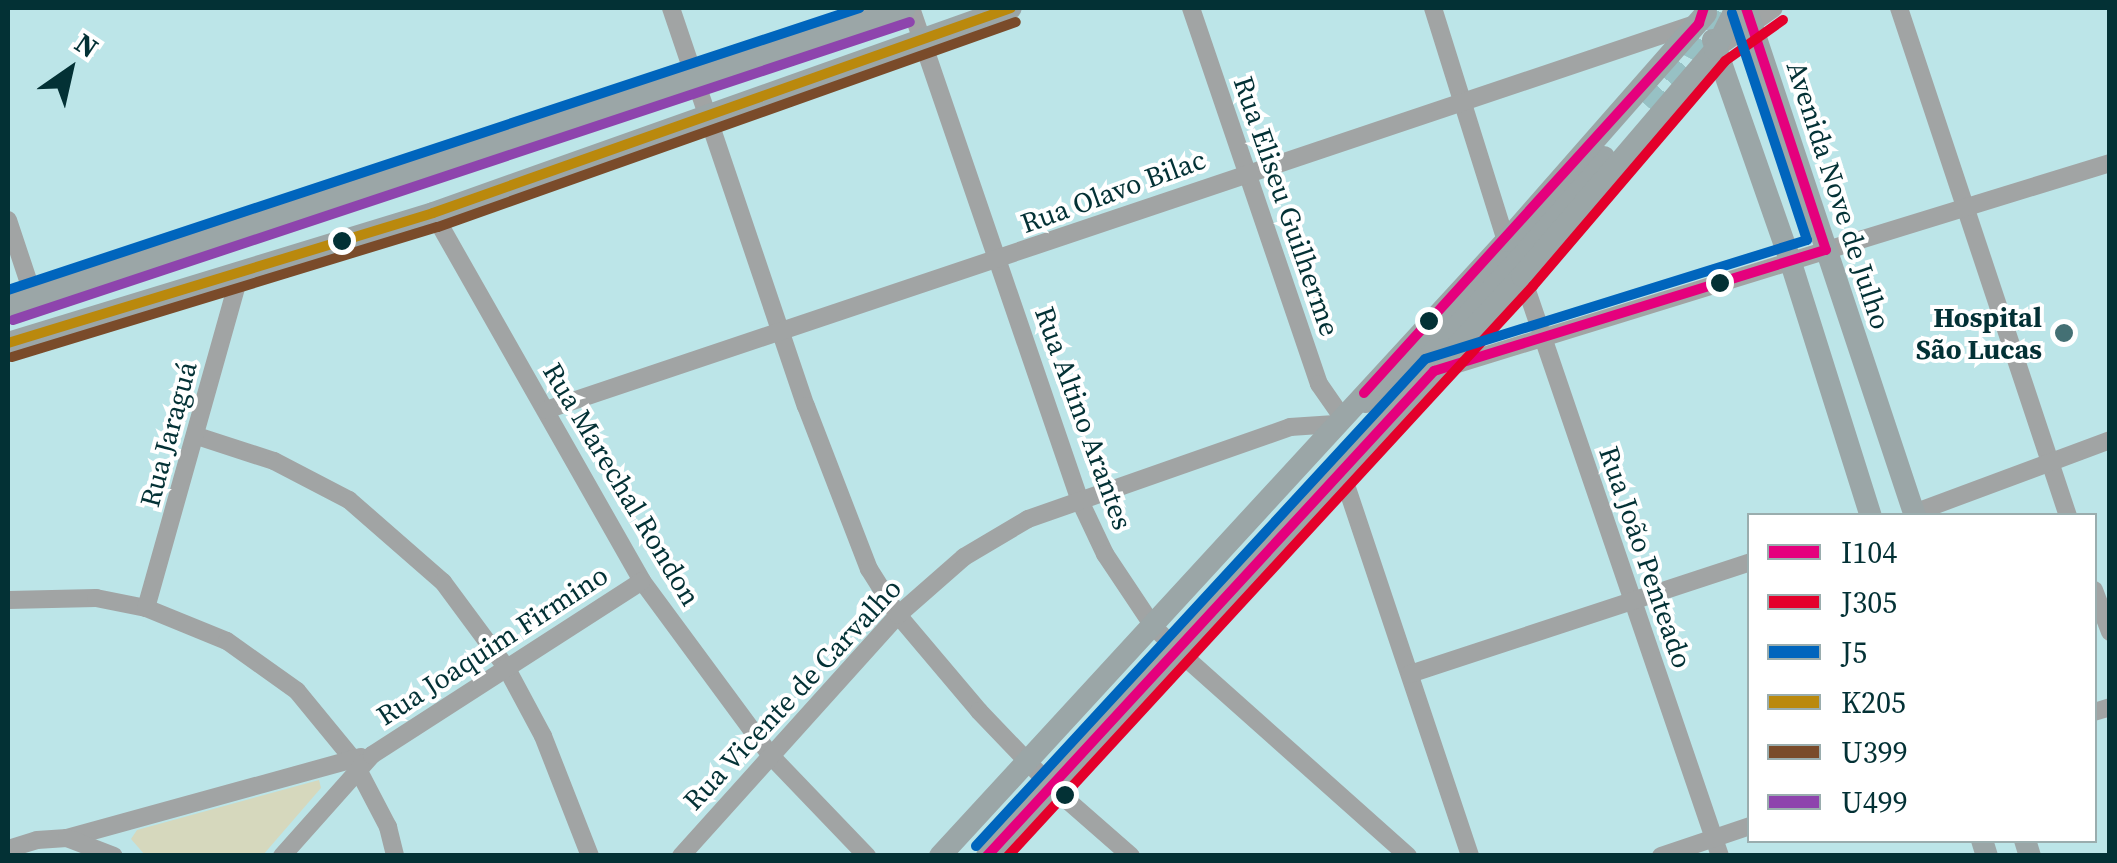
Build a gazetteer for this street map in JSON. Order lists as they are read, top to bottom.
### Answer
{
  "streets": {
    "main road": ["Avenida Nove de Julho"],
    "street": [
      "Rua Olavo Bilac",
      "Rua Eliseu Guilherme",
      "Rua Altino Arantes",
      "Rua Jaraguá",
      "Rua Marechal Rondon",
      "Rua João Penteado",
      "Rua Joaquim Firmino",
      "Rua Vicente de Carvalho"
    ]
  },
  "crossings": [
    ["Rua Olavo Bilac", "Rua Eliseu Guilherme"],
    ["Rua Olavo Bilac", "Rua Altino Arantes"],
    ["Rua Olavo Bilac", "Rua Marechal Rondon"],
    ["Rua Eliseu Guilherme", "Rua Vicente de Carvalho"],
    ["Rua Altino Arantes", "Rua Vicente de Carvalho"],
    ["Rua Marechal Rondon", "Rua Joaquim Firmino"],
    ["Rua Marechal Rondon", "Rua Vicente de Carvalho"]
  ],
  "places": ["Hospital São Lucas"],
  "lines": [
    "transit line I104",
    "transit line J5",
    "transit line K205",
    "transit line J305",
    "transit line U399",
    "transit line U499"
  ],
  "legend": [
    "I104",
    "J305",
    "J5",
    "K205",
    "U399",
    "U499"
  ],
  "north": "top right"
}
